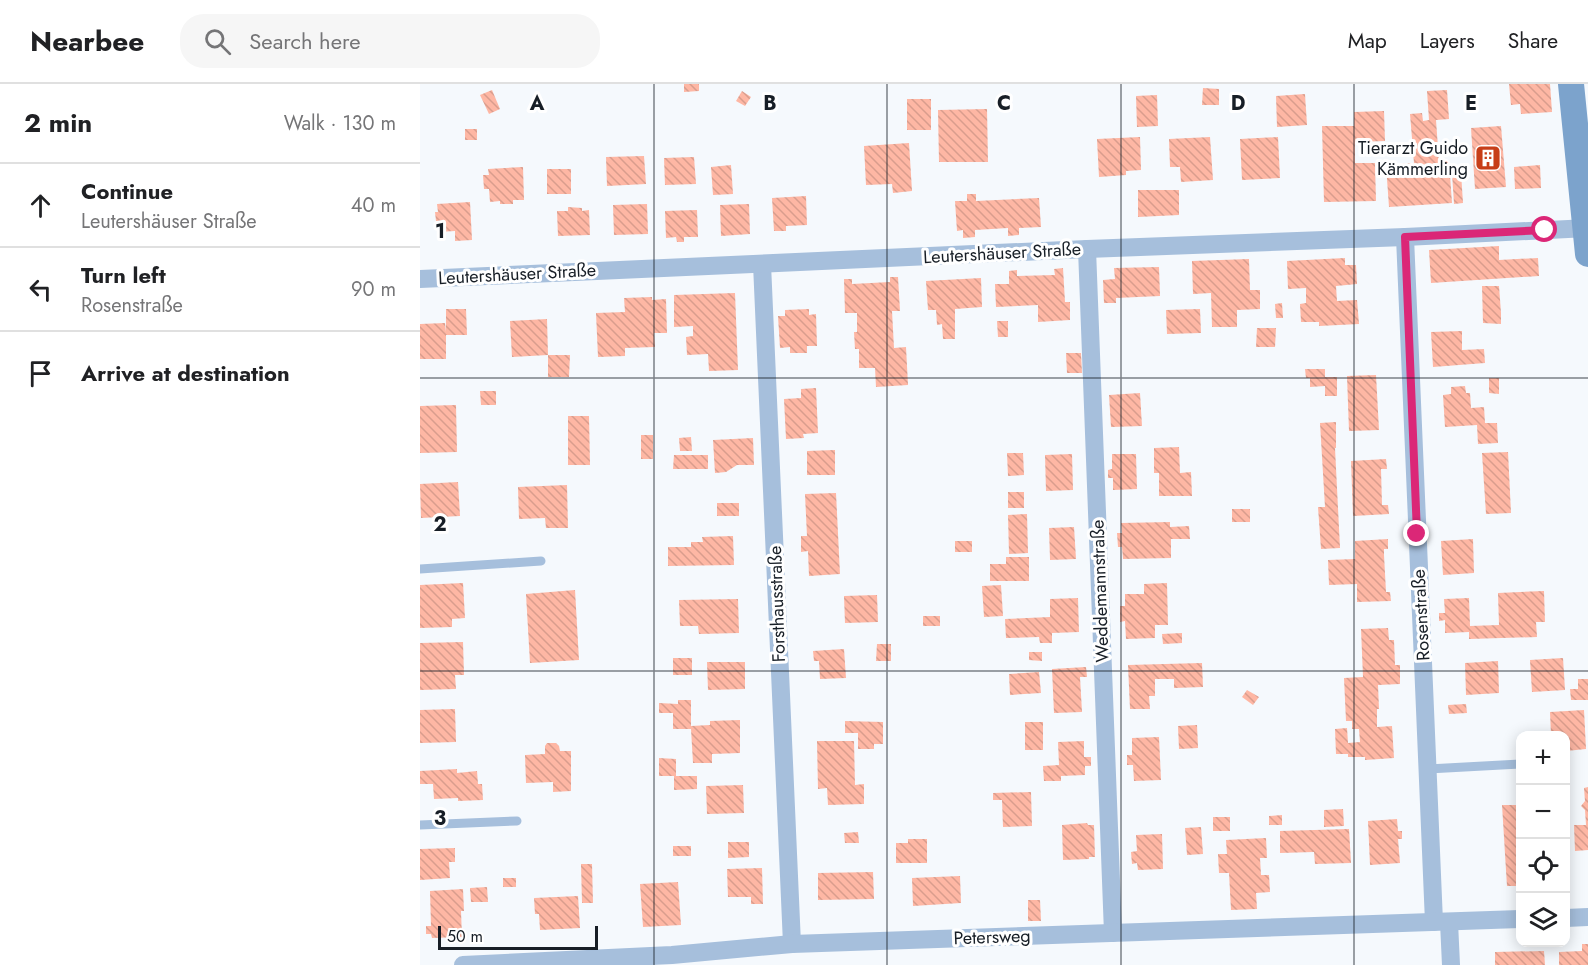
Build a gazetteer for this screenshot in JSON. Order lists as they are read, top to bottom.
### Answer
{
  "streets": {
    "street": [
      "Leutershäuser Straße",
      "Weddemannstraße",
      "Forsthausstraße",
      "Rosenstraße",
      "Petersweg"
    ]
  },
  "crossings": [
    ["Leutershäuser Straße", "Weddemannstraße"],
    ["Leutershäuser Straße", "Forsthausstraße"],
    ["Leutershäuser Straße", "Rosenstraße"],
    ["Weddemannstraße", "Petersweg"],
    ["Forsthausstraße", "Petersweg"],
    ["Rosenstraße", "Petersweg"]
  ],
  "places": {
    "building": ["Tierarzt Guido Kämmerling"]
  },
  "scale_bar": "50 m",
  "page": {
    "header": "Nearbee",
    "search": "Search here",
    "nav": ["Map", "Layers", "Share"],
    "heading": ["2 min", "Walk · 130 m"],
    "list": [
      ["Continue", "Leutershäuser Straße", "40 m"],
      ["Turn left", "Rosenstraße", "90 m"],
      "Arrive at destination"
    ],
    "map_buttons": ["+", "−"],
    "scale": "50 m"
  },
  "grid": {
    "columns": [
      "A",
      "B",
      "C",
      "D",
      "E"
    ],
    "rows": ["1", "2", "3"]
  }
}
